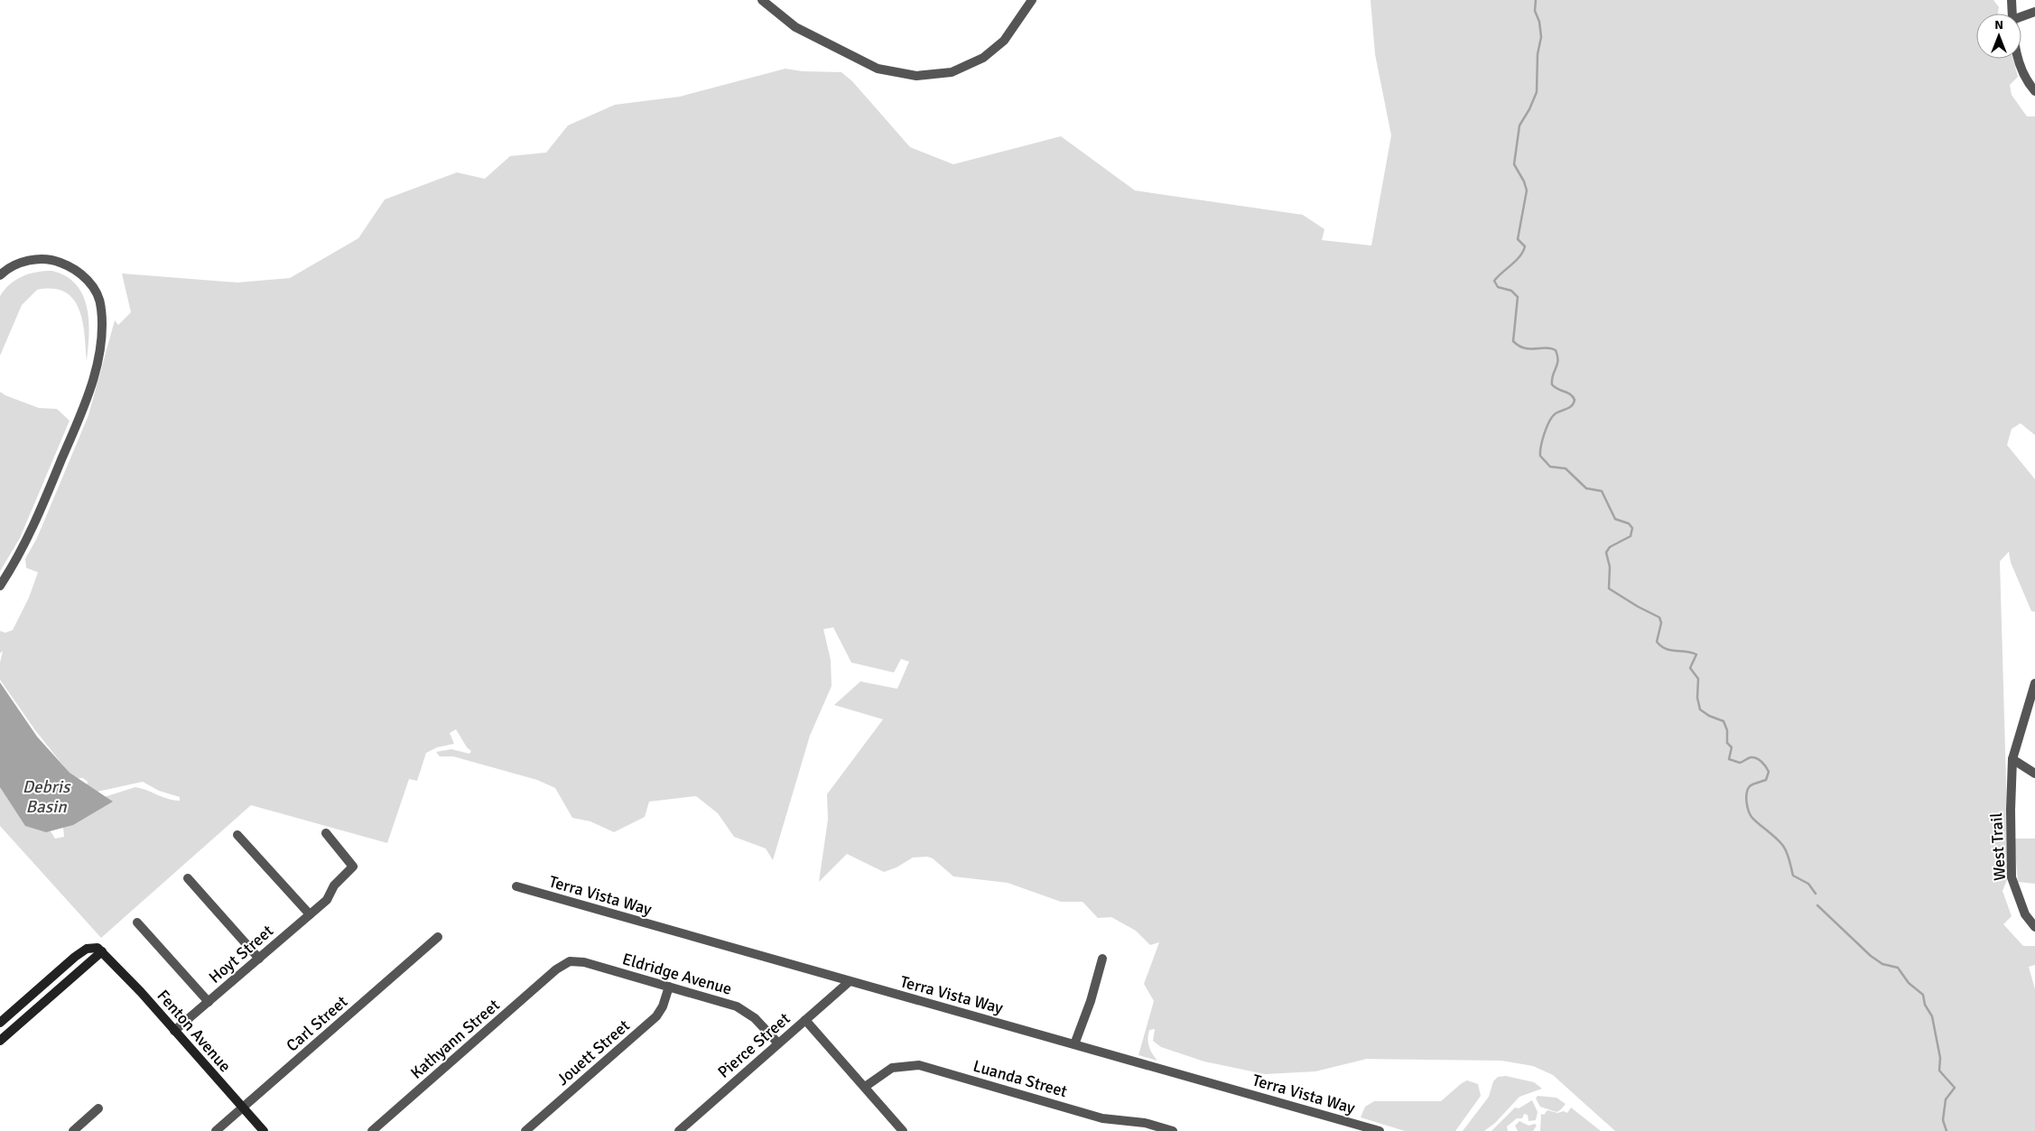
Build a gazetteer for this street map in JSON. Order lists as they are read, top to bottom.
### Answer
{
  "streets": {
    "street": [
      "West Trail",
      "Terra Vista Way",
      "Hoyt Street",
      "Eldridge Avenue",
      "Carl Street",
      "Fenton Avenue",
      "Kathyann Street",
      "Pierce Street",
      "Jouett Street",
      "Luanda Street"
    ]
  },
  "crossings": [
    ["Terra Vista Way", "Pierce Street"],
    ["Hoyt Street", "Fenton Avenue"],
    ["Eldridge Avenue", "Kathyann Street"],
    ["Eldridge Avenue", "Pierce Street"],
    ["Eldridge Avenue", "Jouett Street"],
    ["Carl Street", "Fenton Avenue"]
  ],
  "water": ["Debris Basin"],
  "north": "top"
}
